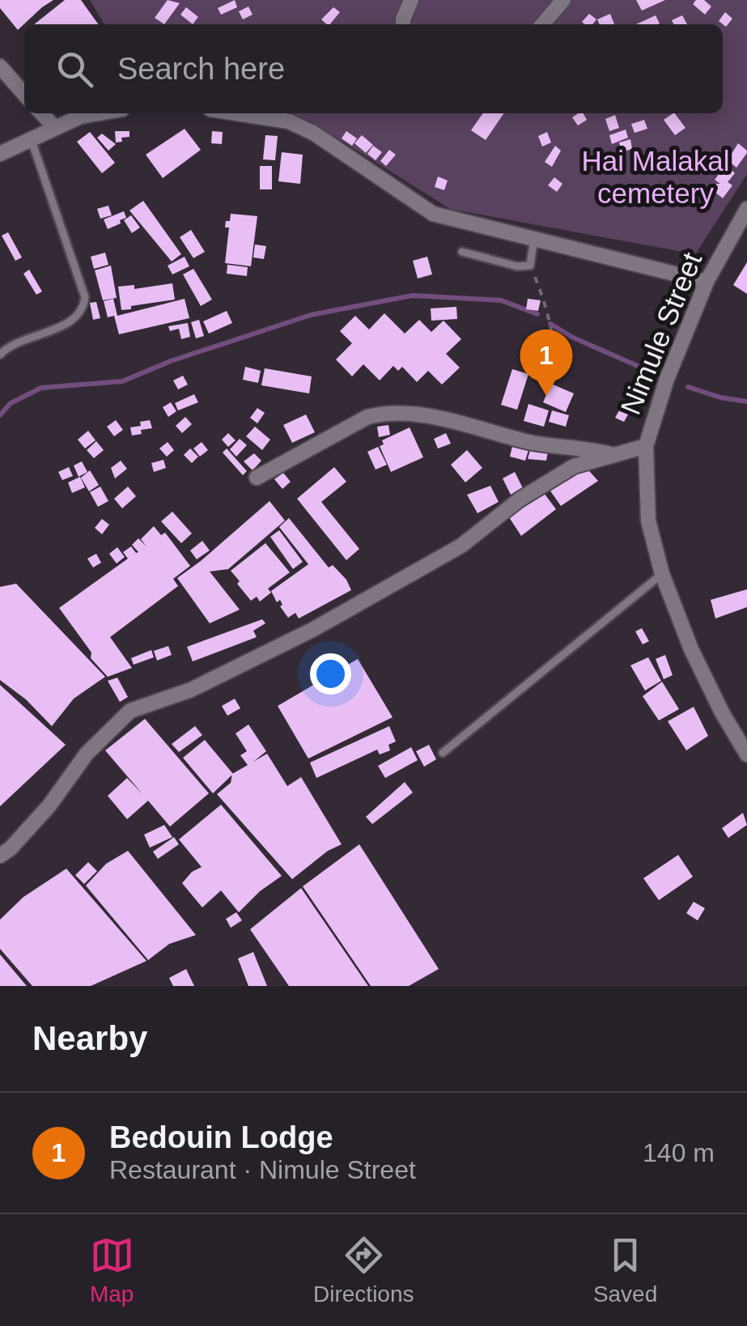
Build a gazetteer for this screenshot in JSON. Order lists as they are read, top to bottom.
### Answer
{
  "streets": {
    "street": ["Nimule Street"]
  },
  "parks": ["Hai Malakal cemetery"],
  "page": {
    "search": "Search here",
    "pins": "1",
    "heading": "Nearby",
    "list": [
      {
        "mark": "1",
        "name": "Bedouin Lodge",
        "note": "Restaurant · Nimule Street",
        "value": "140 m"
      }
    ],
    "nav": ["Map", "Directions", "Saved"]
  }
}
